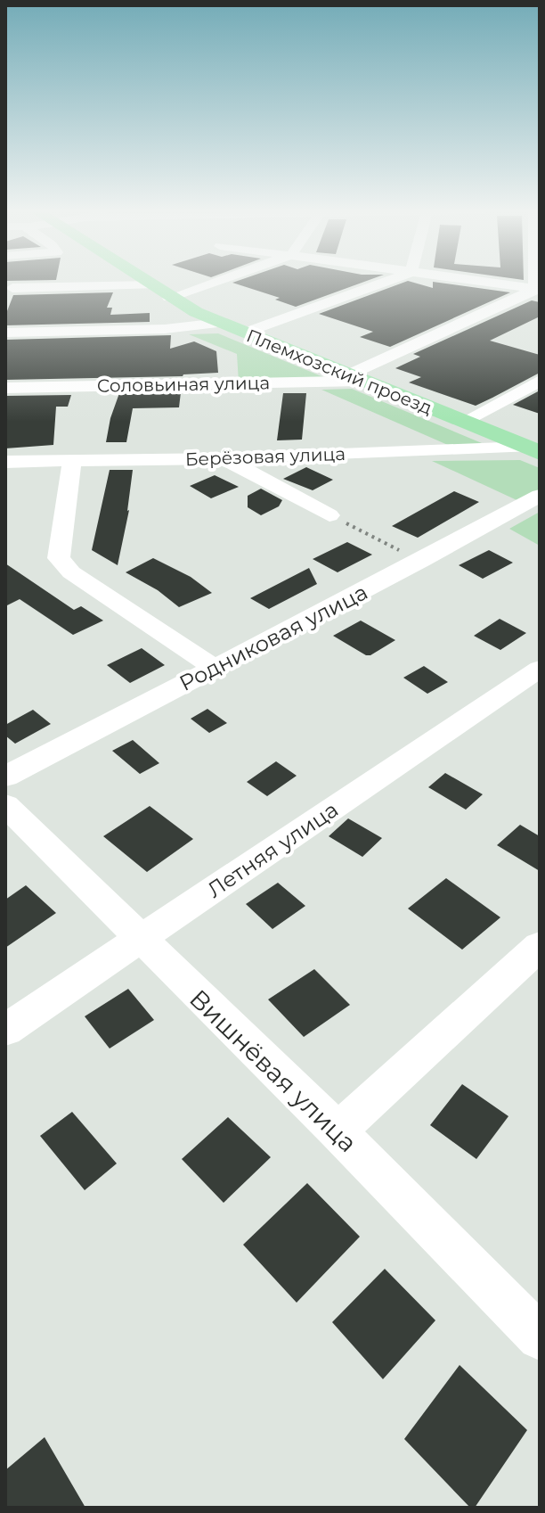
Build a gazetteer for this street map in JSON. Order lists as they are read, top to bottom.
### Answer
{
  "streets": {
    "main road": ["Племхозский проезд"],
    "street": [
      "Соловьиная улица",
      "Берёзовая улица",
      "Родниковая улица",
      "Летняя улица",
      "Вишнёвая улица"
    ]
  },
  "crossings": [
    ["Племхозский проезд", "Соловьиная улица"],
    ["Племхозский проезд", "Берёзовая улица"],
    ["Летняя улица", "Вишнёвая улица"]
  ]
}
